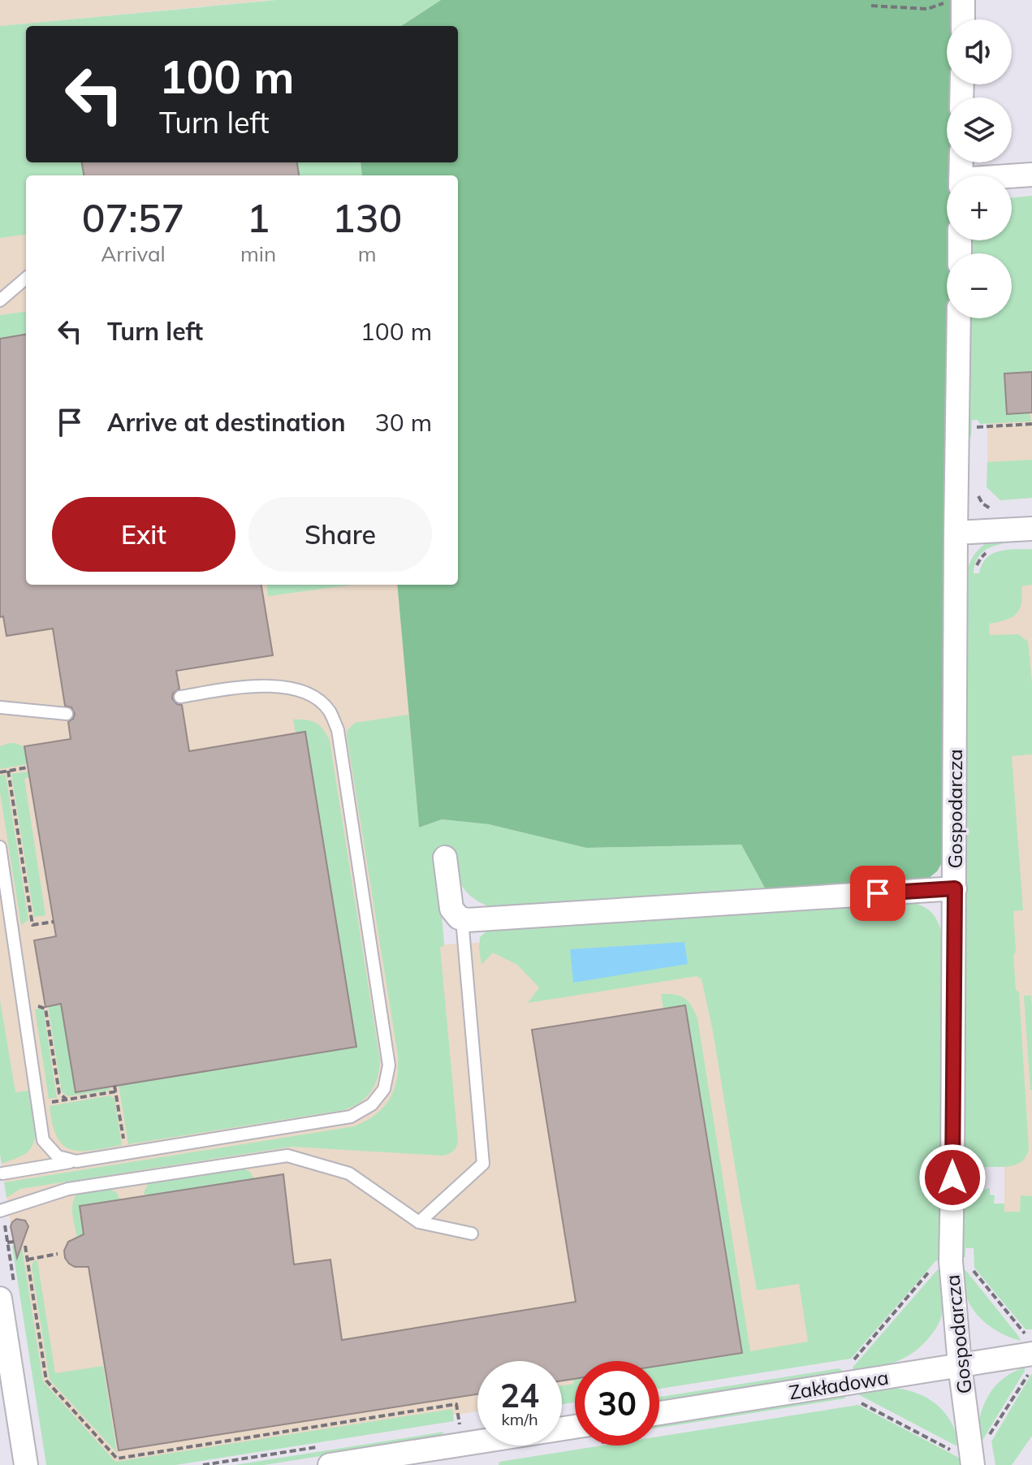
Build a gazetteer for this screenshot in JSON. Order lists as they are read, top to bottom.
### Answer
{
  "streets": {
    "street": ["Gospodarcza", "Zakładowa"]
  },
  "crossings": [
    ["Gospodarcza", "Zakładowa"]
  ],
  "page": {
    "map_buttons": ["+", "−"],
    "turn": ["100 m", "Turn left"],
    "eta": [
      "07:57",
      "Arrival",
      "1",
      "min",
      "130",
      "m"
    ],
    "list": [
      {
        "name": "Turn left",
        "value": "100 m"
      },
      {
        "name": "Arrive at destination",
        "value": "30 m"
      }
    ],
    "buttons": ["Exit", "Share"],
    "speed": "24 km/h",
    "limit": "30"
  }
}
